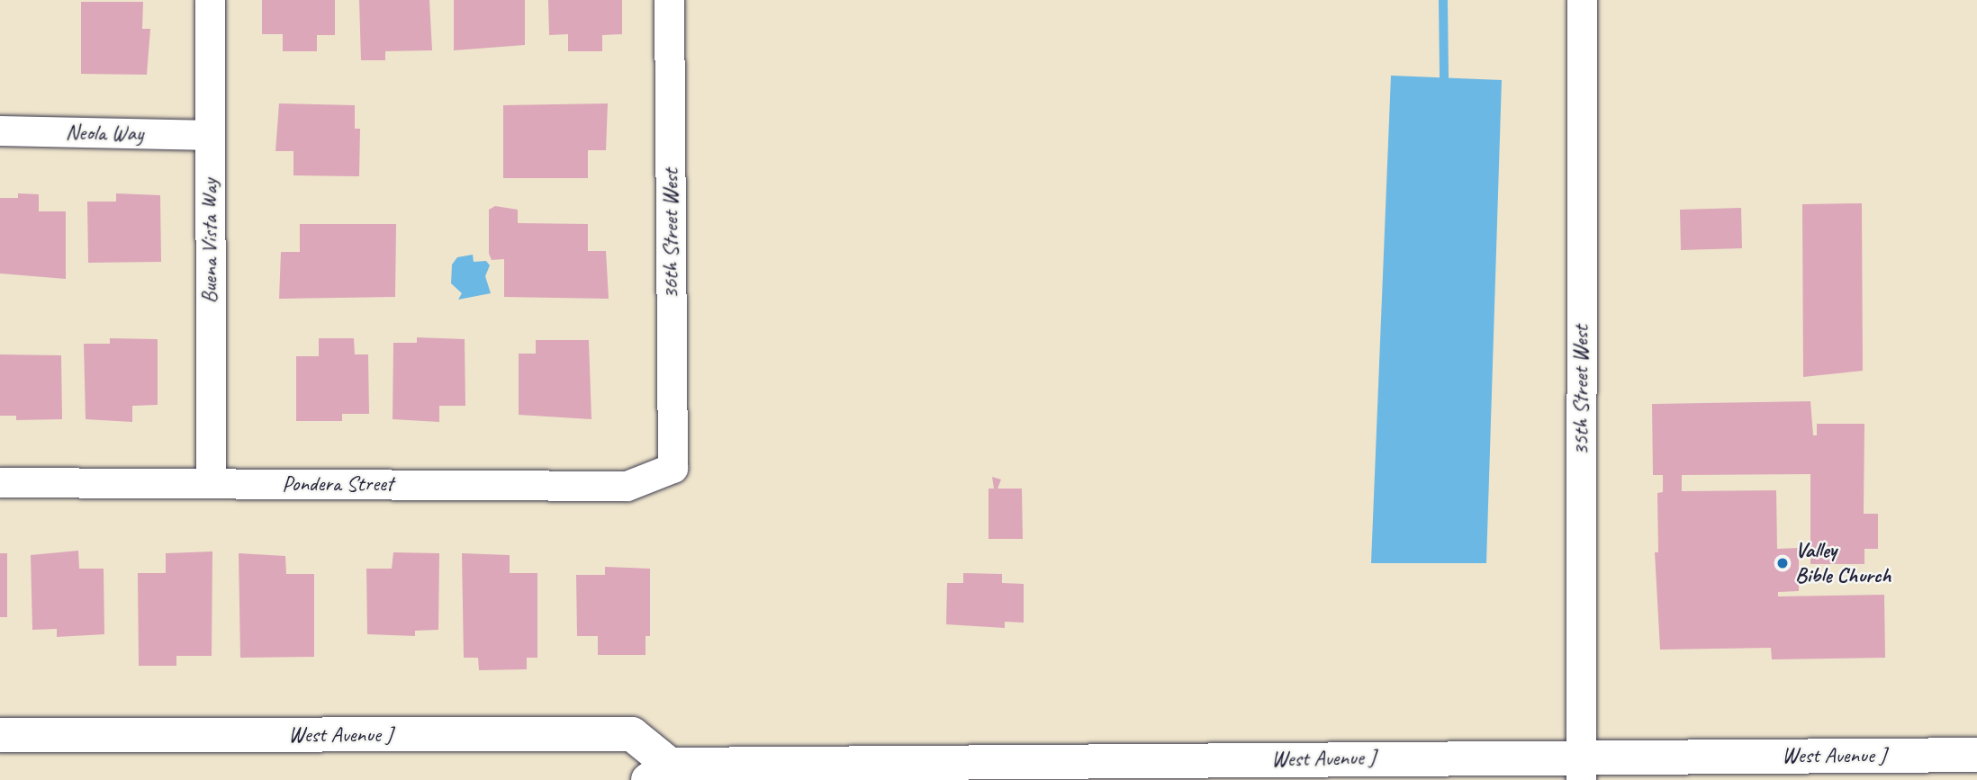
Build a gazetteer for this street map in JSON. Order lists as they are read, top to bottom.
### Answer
{
  "streets": {
    "main road": ["West Avenue J"],
    "street": [
      "Neola Way",
      "36th Street West",
      "Buena Vista Way",
      "35th Street West",
      "Pondera Street"
    ]
  },
  "crossings": [
    ["Neola Way", "Buena Vista Way"],
    ["36th Street West", "Pondera Street"],
    ["Buena Vista Way", "Pondera Street"],
    ["35th Street West", "West Avenue J"]
  ],
  "places": ["Valley Bible Church"]
}
